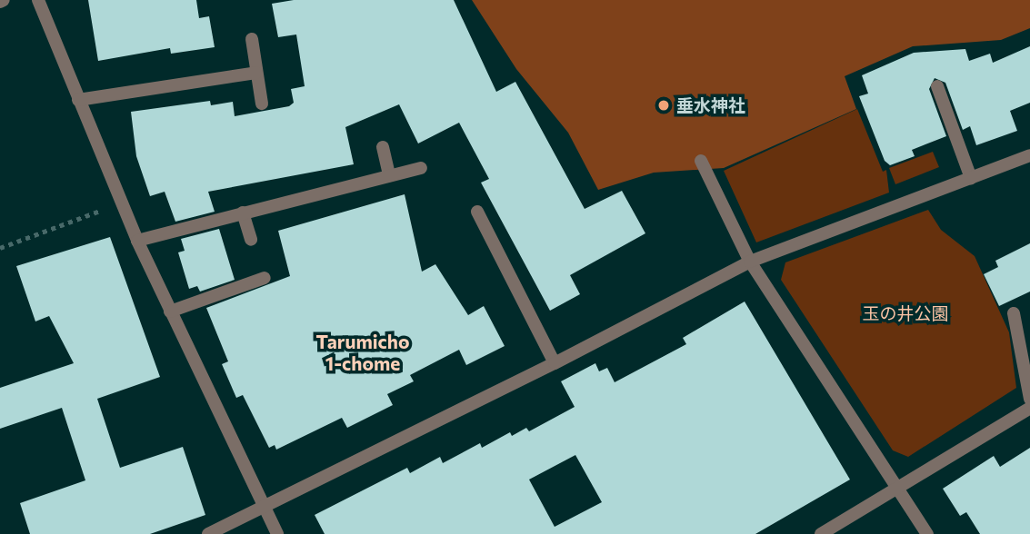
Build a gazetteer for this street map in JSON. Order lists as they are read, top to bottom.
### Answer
{
  "districts": ["Tarumicho 1-chome"],
  "parks": ["玉の井公園"],
  "places": ["垂水神社"]
}
